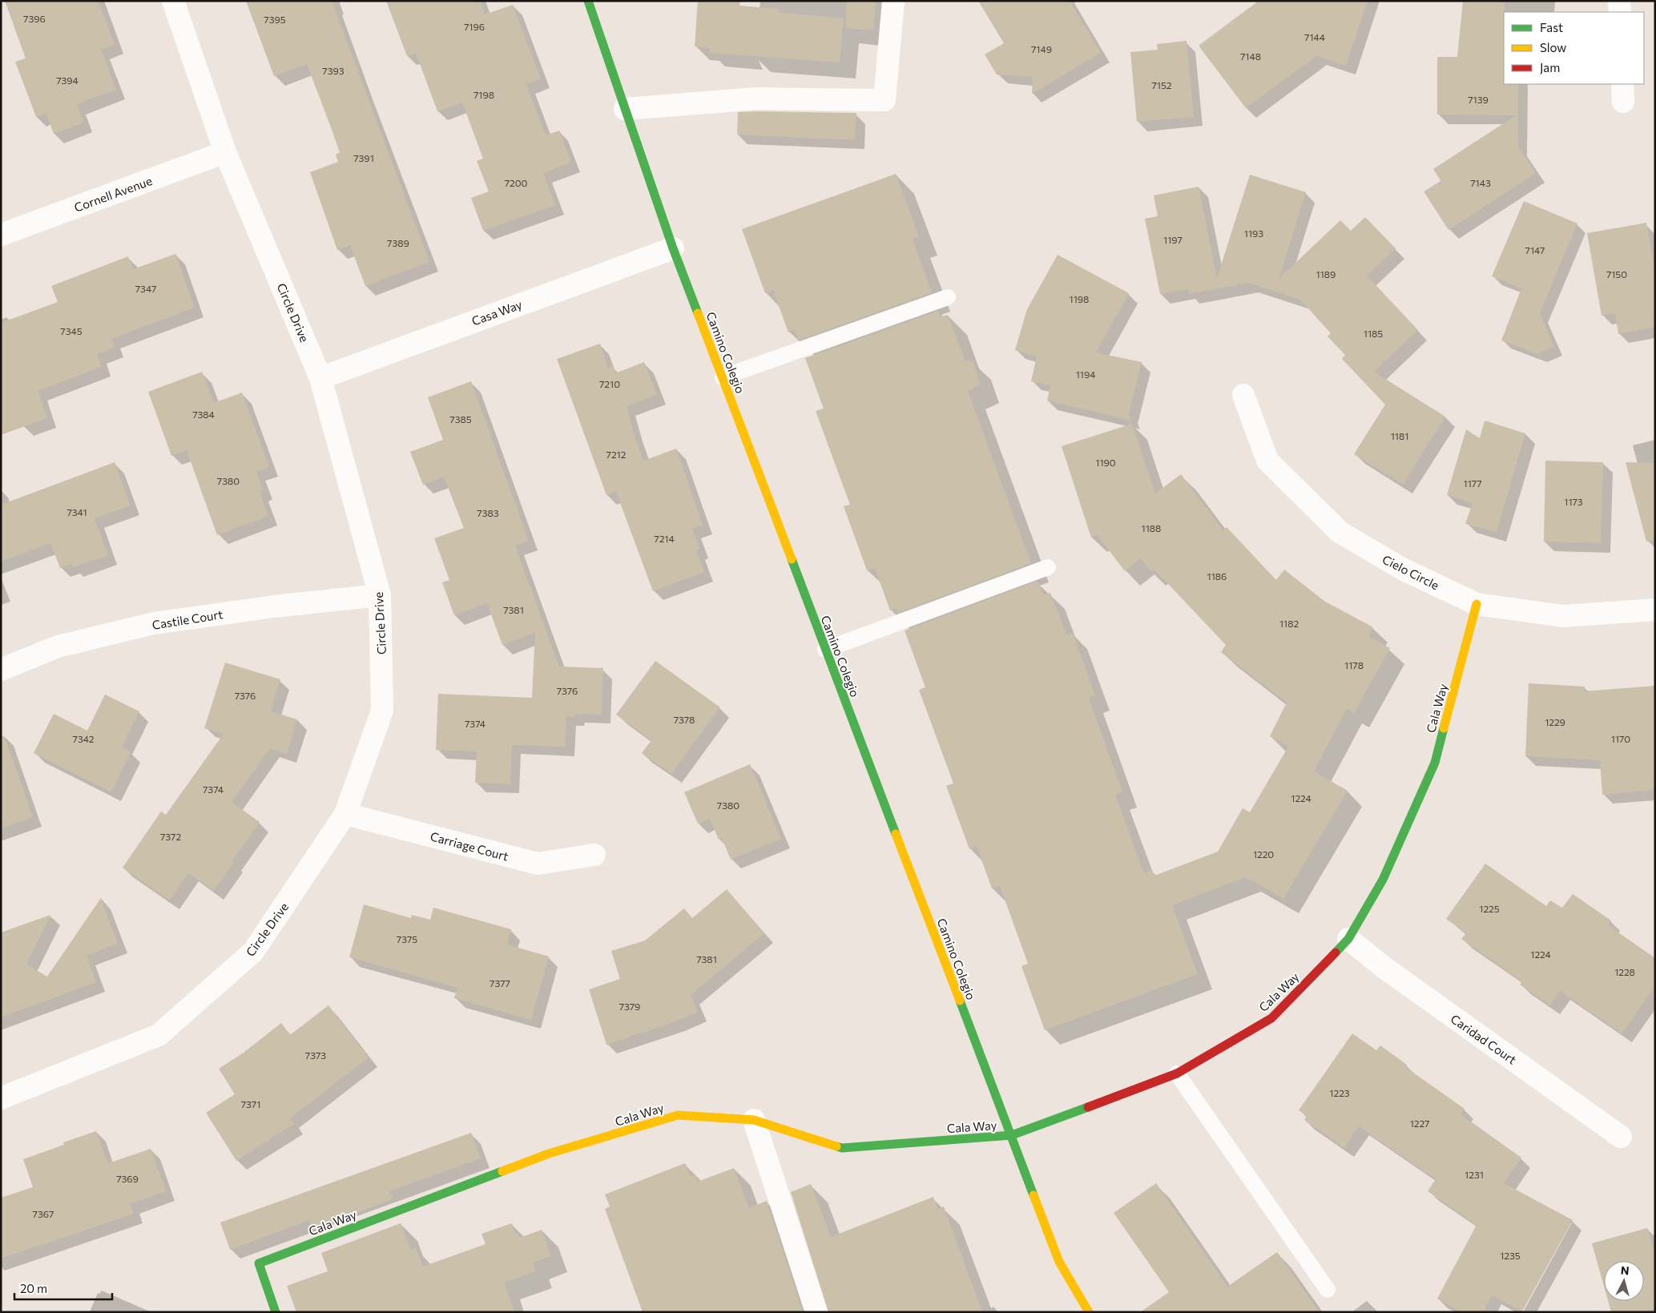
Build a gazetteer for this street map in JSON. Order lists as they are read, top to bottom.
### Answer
{
  "streets": {
    "street": [
      "Cornell Avenue",
      "Circle Drive",
      "Casa Way",
      "Camino Colegio",
      "Cielo Circle",
      "Castile Court",
      "Cala Way",
      "Carriage Court",
      "Caridad Court"
    ]
  },
  "crossings": [
    ["Cornell Avenue", "Circle Drive"],
    ["Circle Drive", "Casa Way"],
    ["Circle Drive", "Castile Court"],
    ["Circle Drive", "Carriage Court"],
    ["Casa Way", "Camino Colegio"],
    ["Camino Colegio", "Cala Way"],
    ["Cielo Circle", "Cala Way"],
    ["Cala Way", "Caridad Court"]
  ],
  "house_numbers": [
    "7396",
    "7395",
    "7196",
    "7144",
    "7149",
    "7148",
    "7393",
    "7394",
    "7152",
    "7198",
    "7139",
    "7391",
    "7200",
    "7143",
    "1193",
    "1197",
    "7389",
    "7147",
    "1189",
    "7150",
    "7347",
    "1198",
    "7345",
    "1185",
    "1194",
    "7210",
    "7384",
    "7385",
    "1181",
    "7212",
    "1190",
    "7380",
    "1177",
    "1173",
    "7341",
    "7383",
    "1188",
    "7214",
    "1186",
    "7381",
    "1182",
    "1178",
    "7376",
    "7376",
    "7378",
    "1229",
    "7374",
    "7342",
    "1170",
    "7374",
    "1224",
    "7380",
    "7372",
    "1220",
    "1225",
    "7375",
    "1224",
    "7381",
    "1228",
    "7377",
    "7379",
    "7373",
    "1223",
    "7371",
    "1227",
    "1231",
    "7369",
    "7367",
    "1235"
  ],
  "legend": ["Fast", "Slow", "Jam"],
  "scale_bar": "20 m",
  "north": "top"
}
